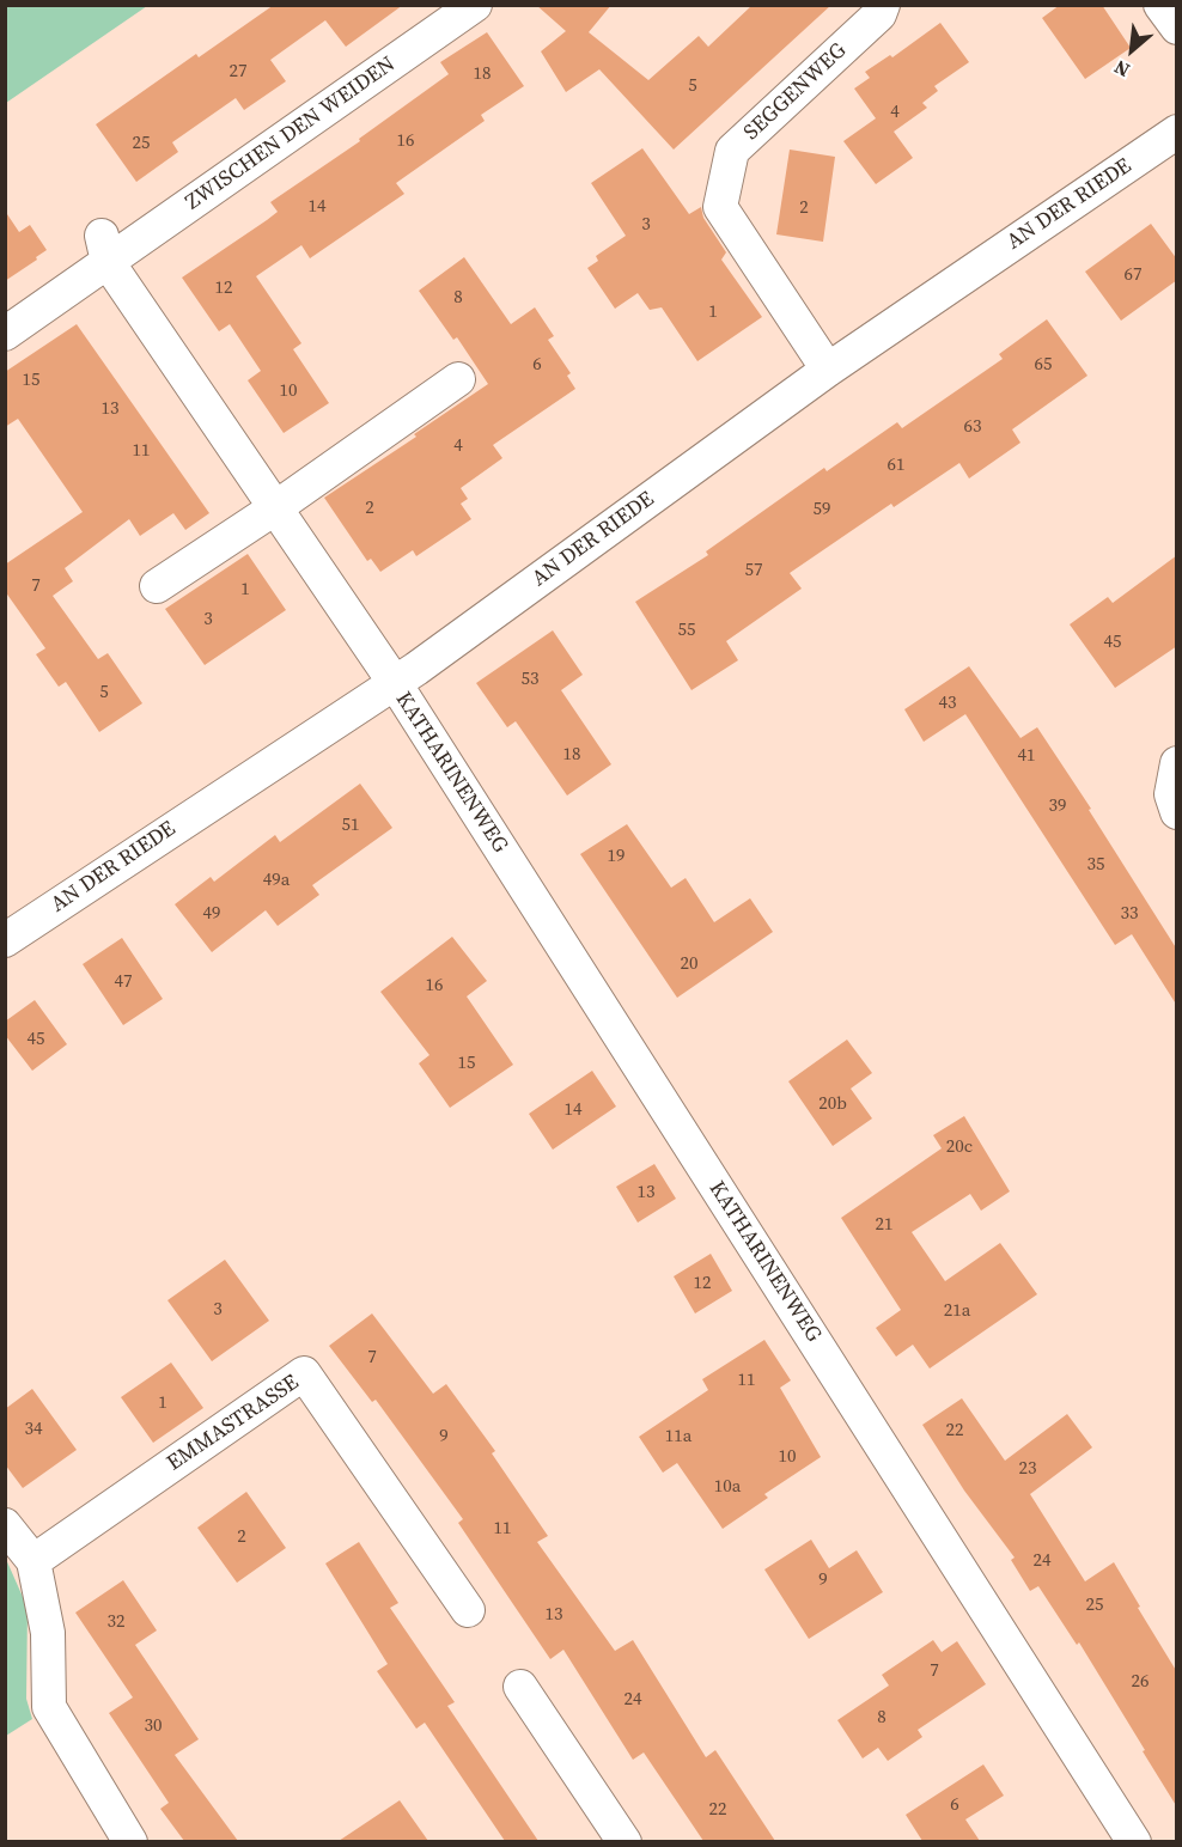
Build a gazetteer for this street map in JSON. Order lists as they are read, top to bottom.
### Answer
{
  "streets": {
    "street": [
      "SEGGENWEG",
      "ZWISCHEN DEN WEIDEN",
      "AN DER RIEDE",
      "KATHARINENWEG",
      "EMMASTRASSE"
    ]
  },
  "crossings": [
    ["SEGGENWEG", "AN DER RIEDE"],
    ["AN DER RIEDE", "KATHARINENWEG"]
  ],
  "house_numbers": [
    "27",
    "18",
    "5",
    "4",
    "16",
    "25",
    "14",
    "2",
    "3",
    "67",
    "12",
    "8",
    "1",
    "6",
    "65",
    "15",
    "10",
    "13",
    "63",
    "4",
    "11",
    "61",
    "2",
    "59",
    "57",
    "7",
    "1",
    "3",
    "55",
    "45",
    "53",
    "5",
    "43",
    "18",
    "41",
    "39",
    "51",
    "19",
    "35",
    "49a",
    "49",
    "33",
    "20",
    "47",
    "16",
    "45",
    "15",
    "20b",
    "14",
    "20c",
    "13",
    "21",
    "12",
    "3",
    "21a",
    "7",
    "11",
    "1",
    "34",
    "22",
    "9",
    "11a",
    "10",
    "23",
    "10a",
    "11",
    "2",
    "24",
    "9",
    "25",
    "13",
    "32",
    "7",
    "26",
    "24",
    "8",
    "30",
    "6",
    "22"
  ],
  "north": "bottom left"
}
